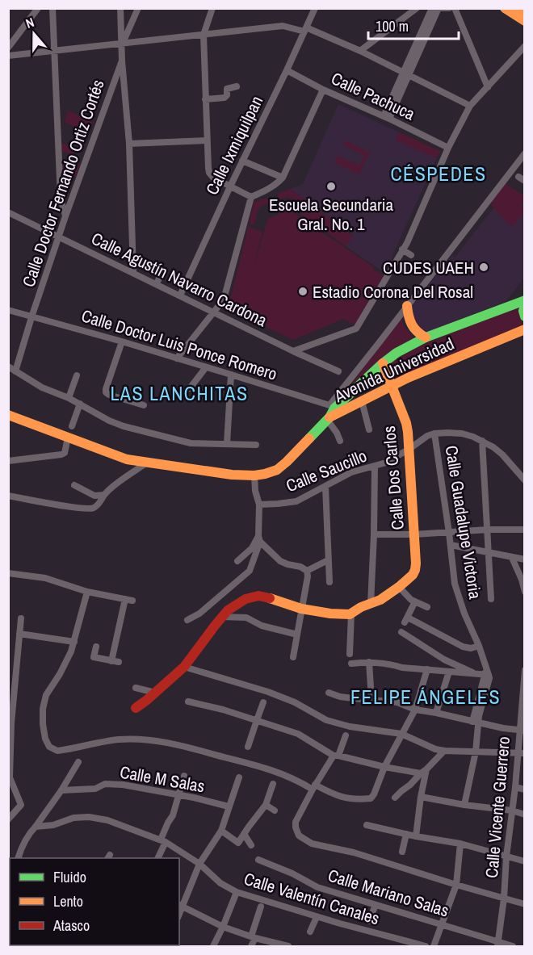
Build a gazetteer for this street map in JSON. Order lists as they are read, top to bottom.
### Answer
{
  "streets": {
    "main road": ["Avenida Universidad", "Calle Dos Carlos"],
    "street": [
      "Calle Pachuca",
      "Calle Ixmiquilpan",
      "Calle Doctor Fernando Ortiz Cortés",
      "Calle Agustín Navarro Cardona",
      "Calle Doctor Luis Ponce Romero",
      "Calle Saucillo",
      "Calle Guadalupe Victoria",
      "Calle M Salas",
      "Calle Vicente Guerrero",
      "Calle Mariano Salas",
      "Calle Valentín Canales"
    ]
  },
  "crossings": [
    ["Calle Pachuca", "Calle Ixmiquilpan"],
    ["Calle Ixmiquilpan", "Calle Agustín Navarro Cardona"],
    ["Calle Doctor Fernando Ortiz Cortés", "Calle Agustín Navarro Cardona"],
    ["Calle Doctor Fernando Ortiz Cortés", "Calle Doctor Luis Ponce Romero"],
    ["Calle Doctor Luis Ponce Romero", "Avenida Universidad"],
    ["Avenida Universidad", "Calle Dos Carlos"],
    ["Calle Saucillo", "Calle Dos Carlos"],
    ["Calle Saucillo", "Calle Guadalupe Victoria"],
    ["Calle Vicente Guerrero", "Calle Mariano Salas"]
  ],
  "districts": ["CÉSPEDES", "LAS LANCHITAS", "FELIPE ÁNGELES"],
  "places": ["Escuela Secundaria Gral. No. 1", "CUDES UAEH", "Estadio Corona Del Rosal"],
  "legend": ["Fluido", "Lento", "Atasco"],
  "scale_bar": "100 m",
  "north": "top"
}
